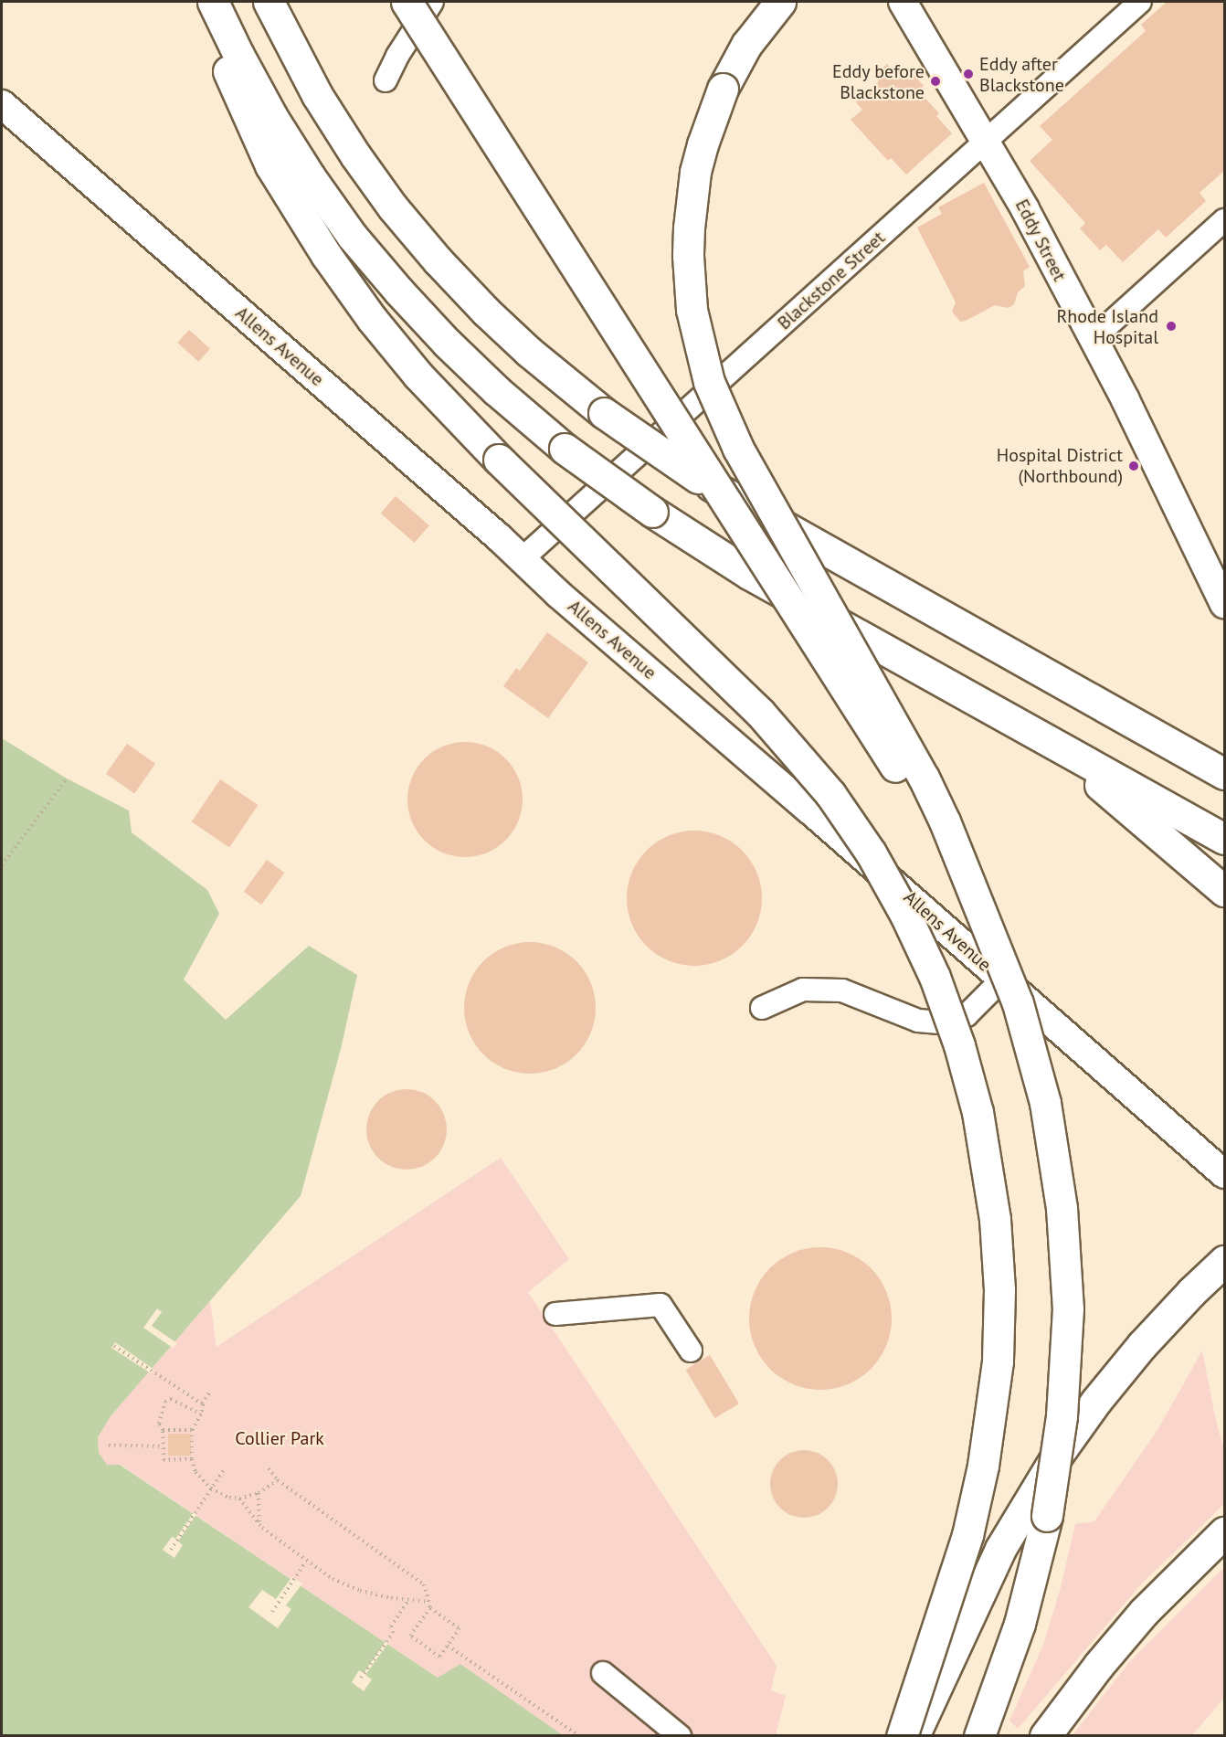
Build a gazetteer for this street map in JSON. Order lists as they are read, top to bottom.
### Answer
{
  "streets": {
    "main road": ["Eddy Street", "Allens Avenue"],
    "street": ["Blackstone Street"]
  },
  "crossings": [
    ["Eddy Street", "Blackstone Street"],
    ["Blackstone Street", "Allens Avenue"]
  ],
  "parks": ["Collier Park"],
  "places": [
    "Eddy after Blackstone",
    "Eddy before Blackstone",
    "Rhode Island Hospital",
    "Hospital District (Northbound)"
  ]
}
